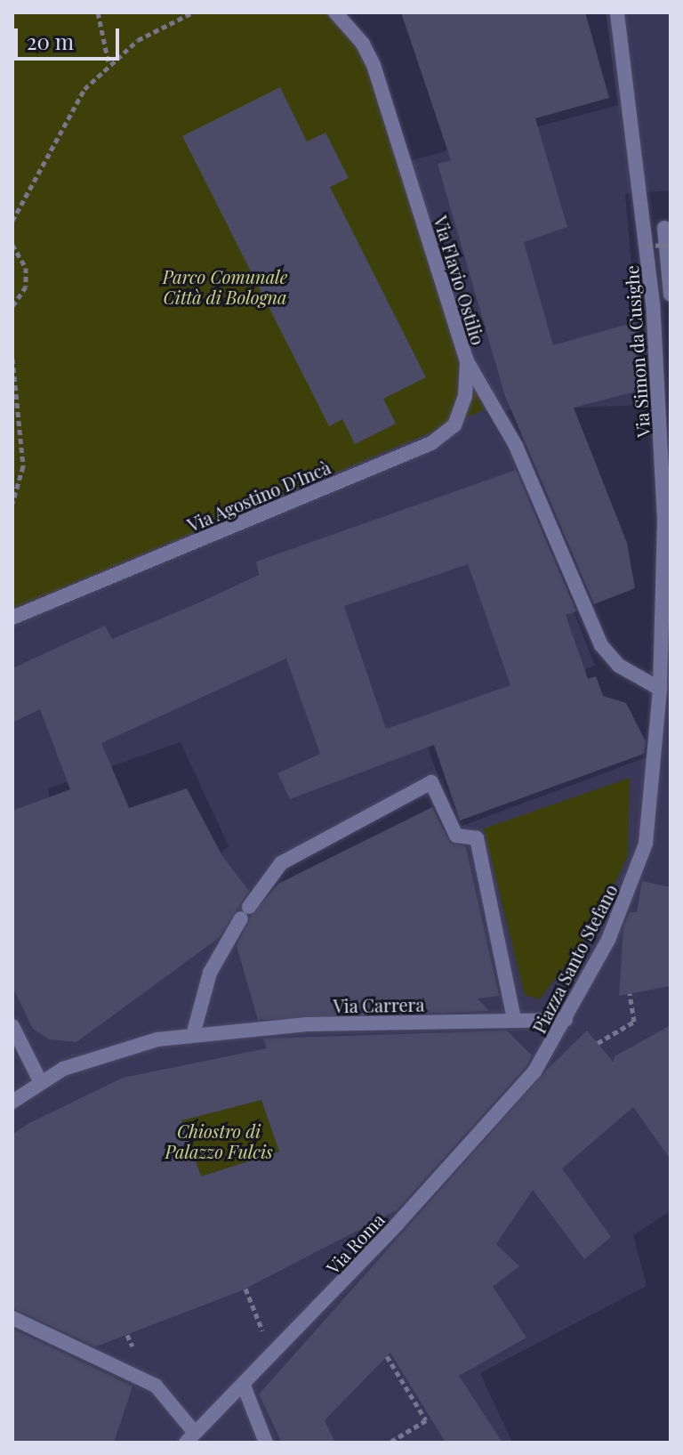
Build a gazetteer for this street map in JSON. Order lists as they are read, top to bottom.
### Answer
{
  "streets": {
    "street": [
      "Via Flavio Ostilio",
      "Via Simon da Cusighe",
      "Via Agostino D'Incà",
      "Piazza Santo Stefano",
      "Via Carrera",
      "Via Roma"
    ]
  },
  "crossings": [
    ["Via Flavio Ostilio", "Via Simon da Cusighe"],
    ["Via Flavio Ostilio", "Via Agostino D'Incà"],
    ["Via Flavio Ostilio", "Piazza Santo Stefano"],
    ["Via Simon da Cusighe", "Piazza Santo Stefano"],
    ["Piazza Santo Stefano", "Via Carrera"],
    ["Piazza Santo Stefano", "Via Roma"]
  ],
  "parks": ["Parco Comunale Città di Bologna", "Chiostro di Palazzo Fulcis"],
  "scale_bar": "20 m"
}
